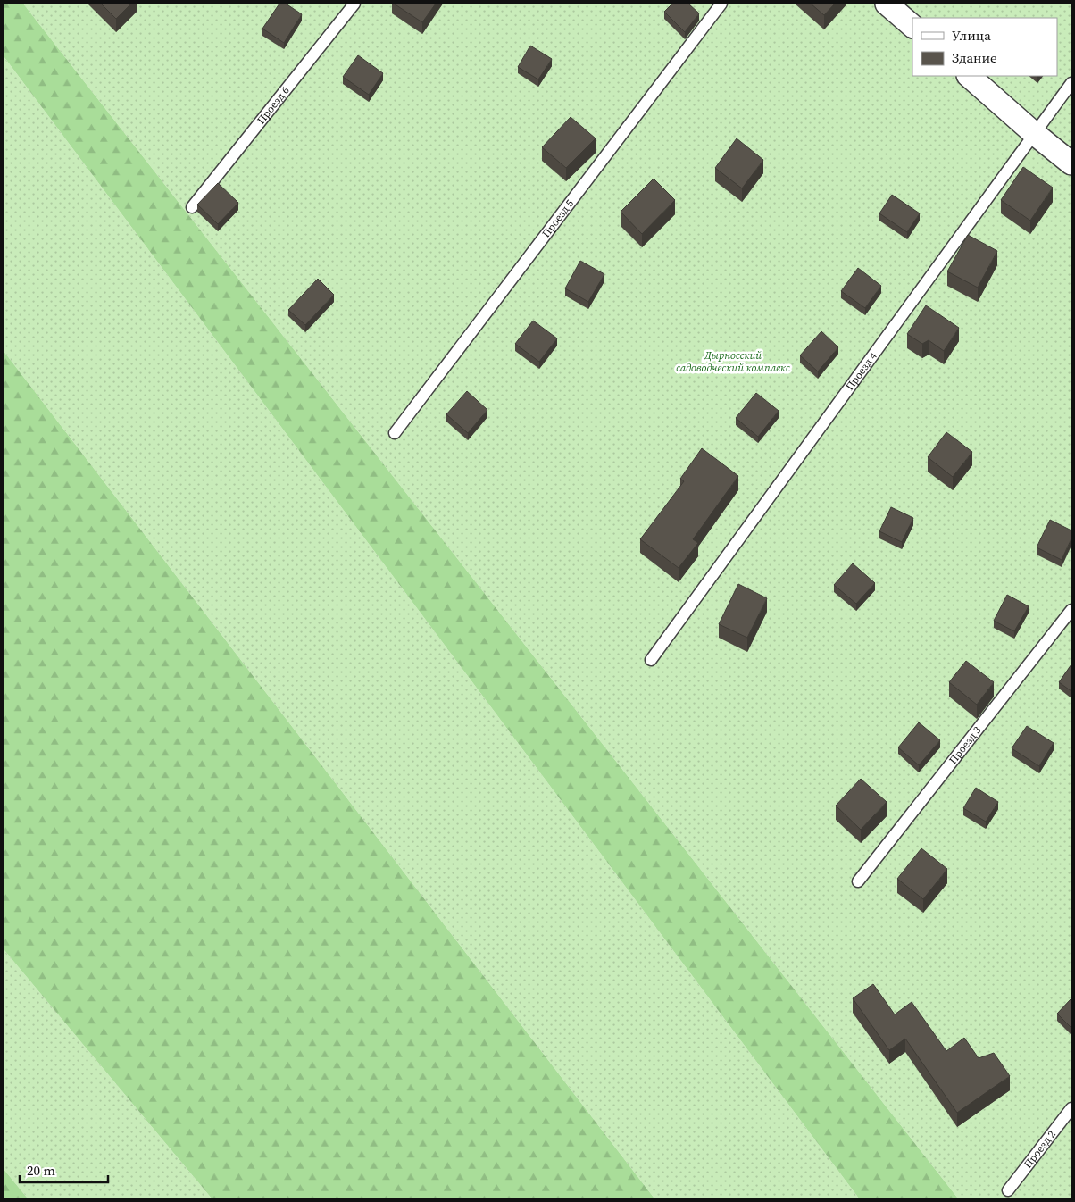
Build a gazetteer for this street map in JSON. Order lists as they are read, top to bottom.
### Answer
{
  "streets": {
    "lane": [
      "Проезд 6",
      "Проезд 5",
      "Проезд 4",
      "Проезд 3",
      "Проезд 2"
    ]
  },
  "parks": ["Дырносский садоводческий комплекс"],
  "legend": ["Улица", "Здание"],
  "scale_bar": "20 m"
}
